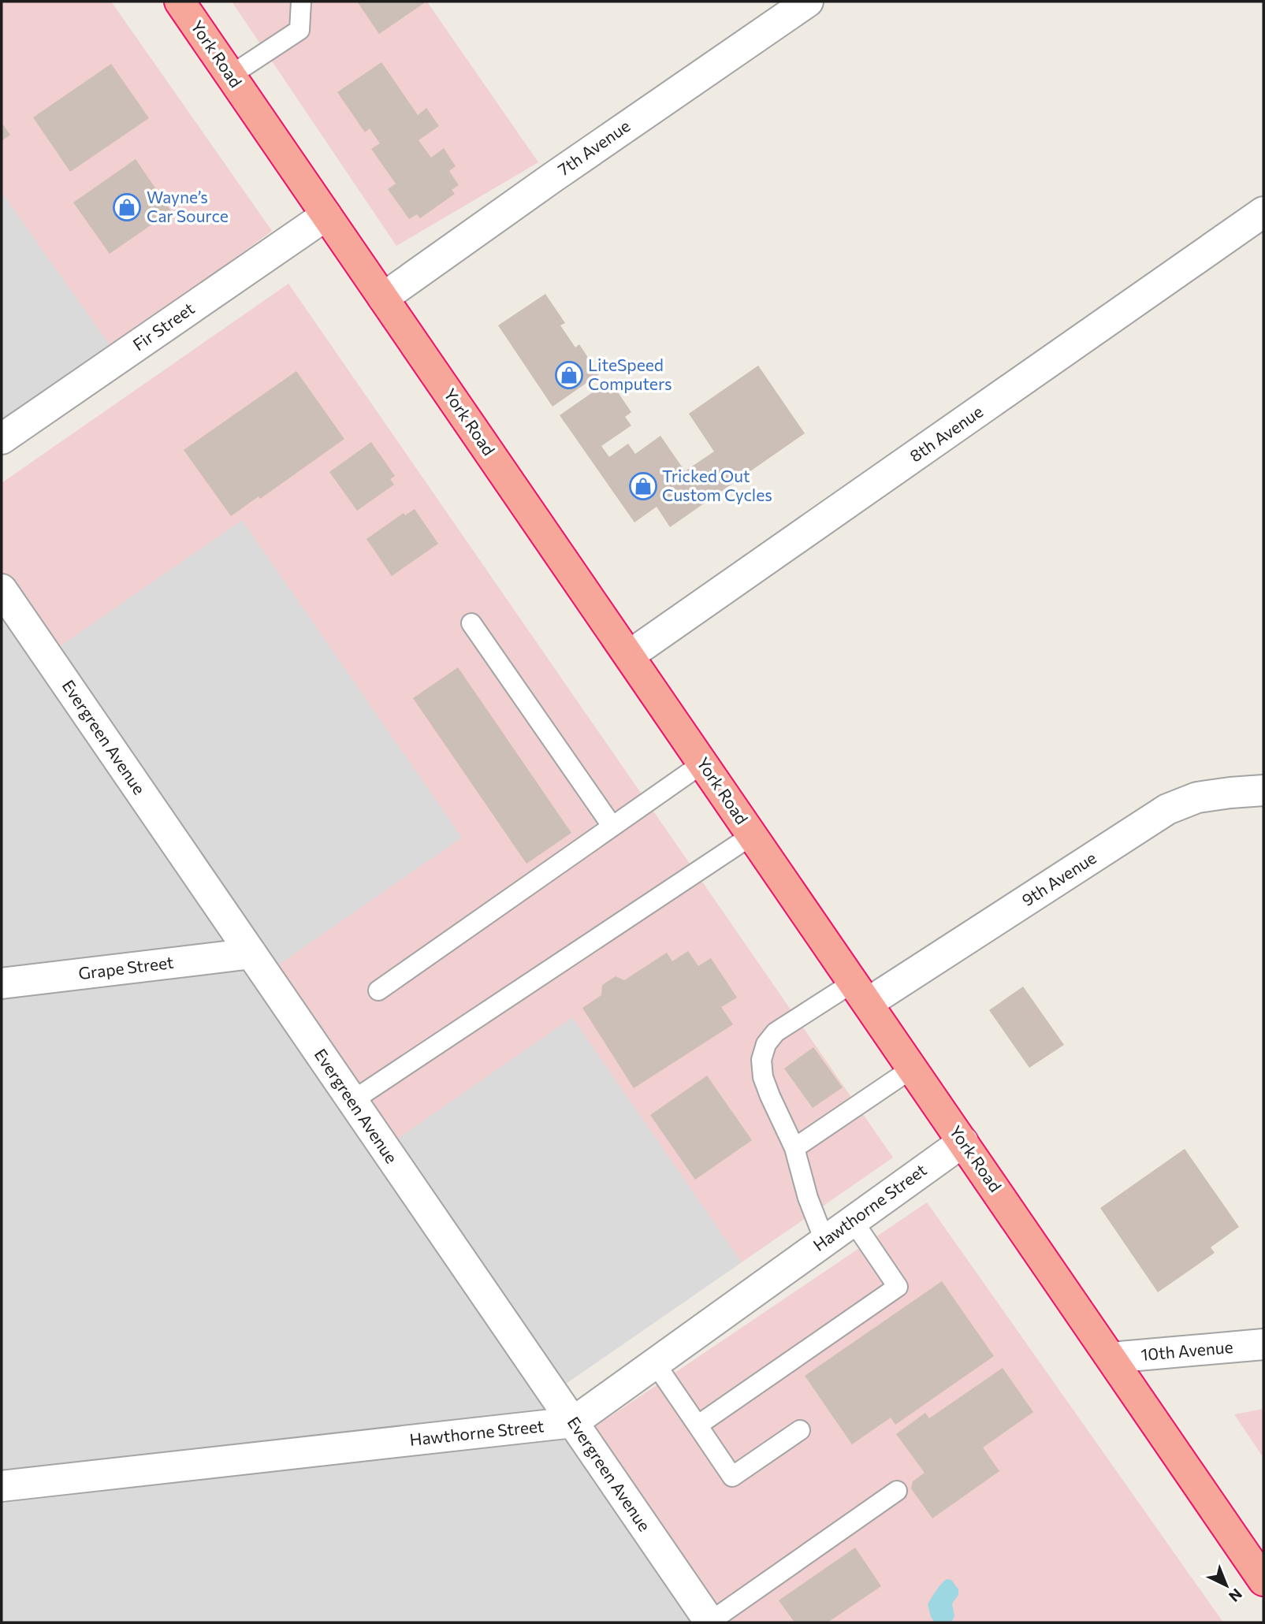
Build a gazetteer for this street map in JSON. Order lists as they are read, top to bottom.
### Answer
{
  "streets": {
    "highway": ["York Road"],
    "street": [
      "7th Avenue",
      "Fir Street",
      "8th Avenue",
      "Evergreen Avenue",
      "9th Avenue",
      "Grape Street",
      "Hawthorne Street",
      "10th Avenue"
    ]
  },
  "crossings": [
    ["York Road", "7th Avenue"],
    ["York Road", "Fir Street"],
    ["York Road", "8th Avenue"],
    ["York Road", "9th Avenue"],
    ["York Road", "Hawthorne Street"],
    ["York Road", "10th Avenue"],
    ["Evergreen Avenue", "Grape Street"],
    ["Evergreen Avenue", "Hawthorne Street"]
  ],
  "places": {
    "shop": ["Wayne’s Car Source", "LiteSpeed Computers", "Tricked Out Custom Cycles"]
  },
  "north": "bottom right"
}
